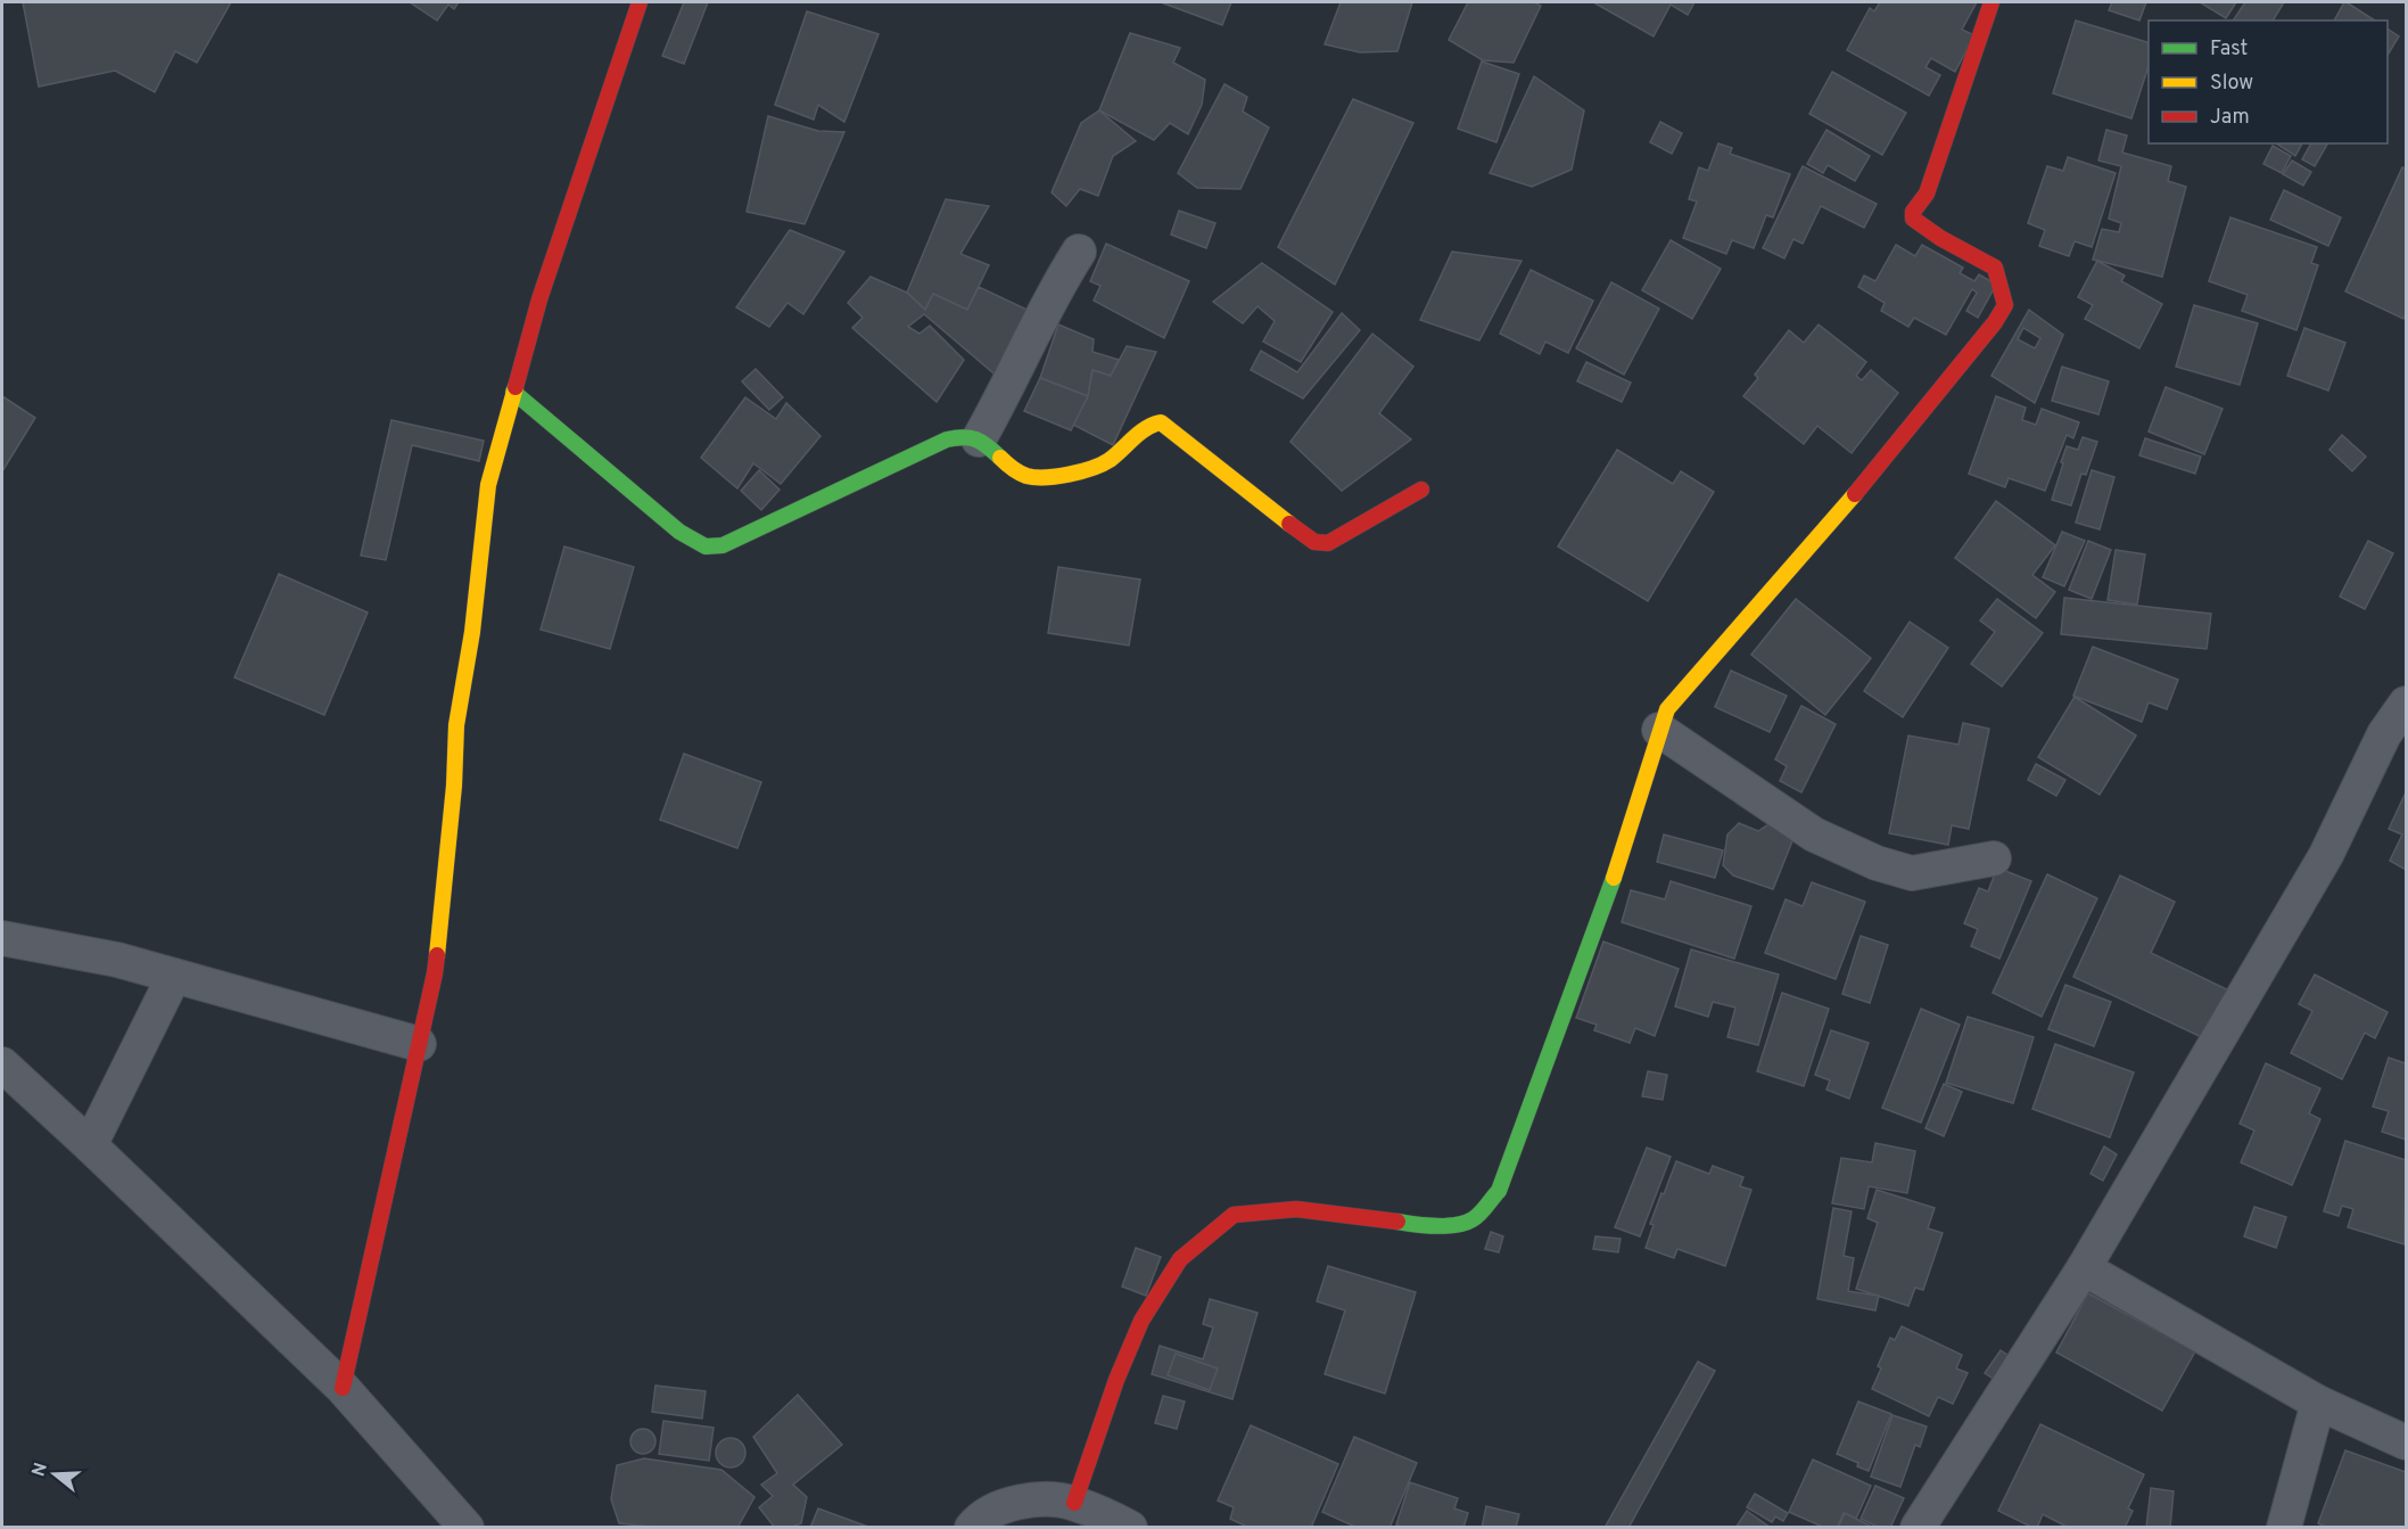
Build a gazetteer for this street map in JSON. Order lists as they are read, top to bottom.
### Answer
{
  "legend": ["Fast", "Slow", "Jam"],
  "north": "left"
}
